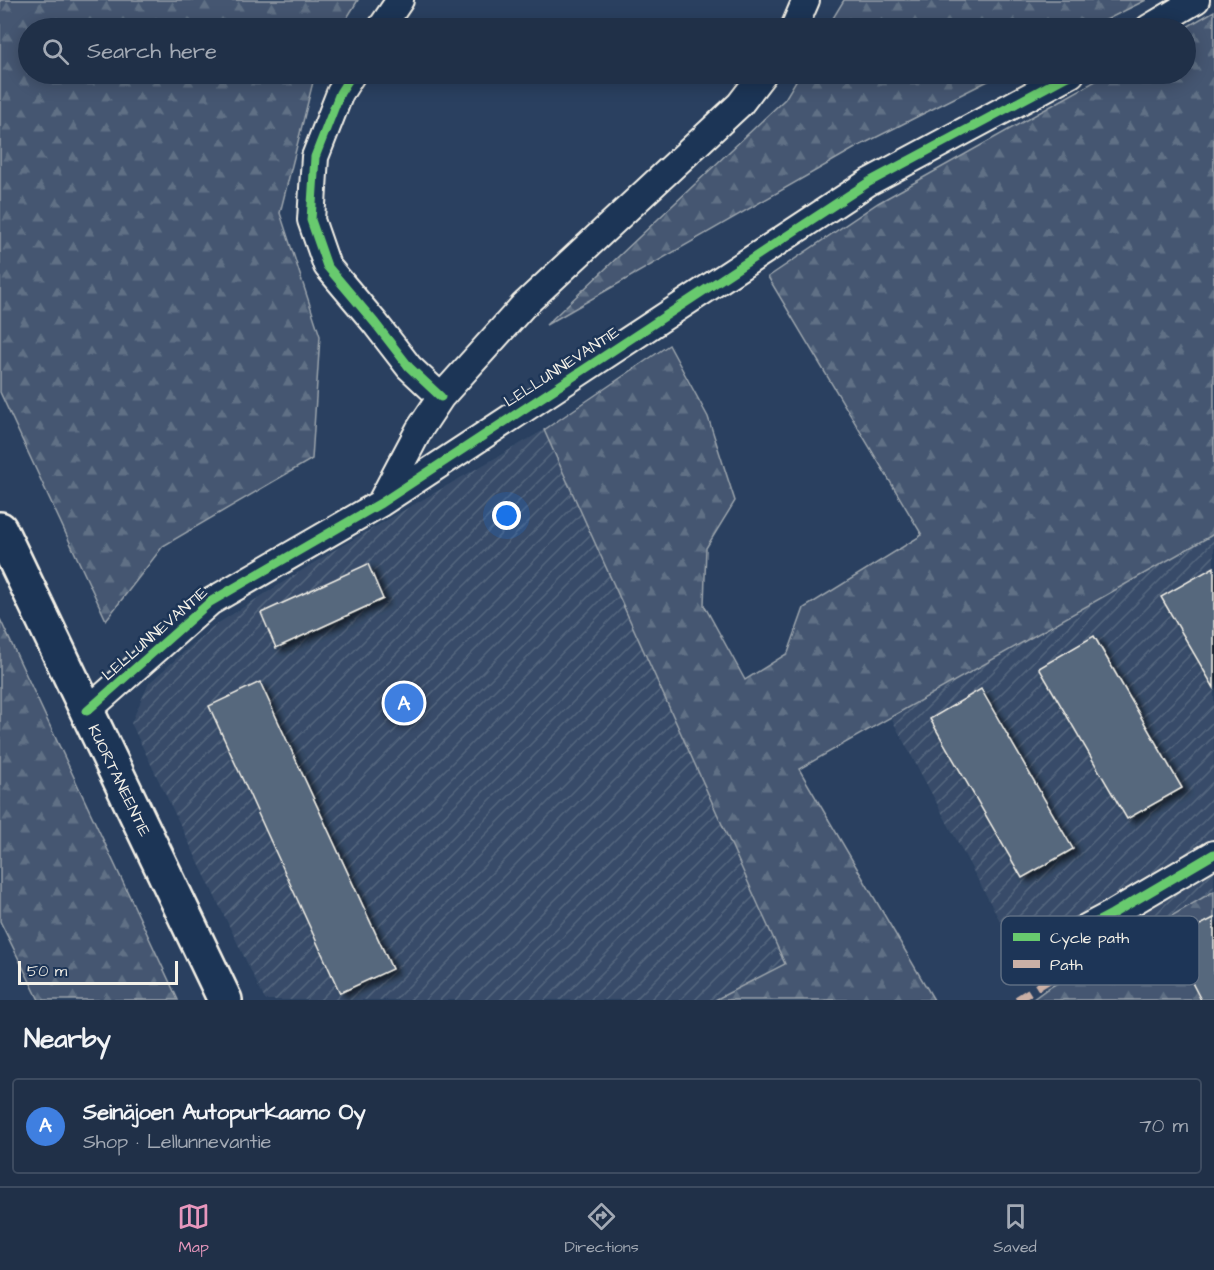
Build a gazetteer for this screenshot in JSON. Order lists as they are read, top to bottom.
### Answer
{
  "streets": {
    "highway": ["KUORTANEENTIE"],
    "street": ["LELLUNNEVANTIE"]
  },
  "crossings": [
    ["LELLUNNEVANTIE", "KUORTANEENTIE"]
  ],
  "legend": ["Cycle path", "Path"],
  "scale_bar": "50 m",
  "page": {
    "search": "Search here",
    "pins": "A",
    "scale": "50 m",
    "heading": "Nearby",
    "list": [
      {
        "mark": "A",
        "name": "Seinäjoen Autopurkaamo Oy",
        "note": "Shop · Lellunnevantie",
        "value": "70 m"
      }
    ],
    "nav": ["Map", "Directions", "Saved"]
  }
}
